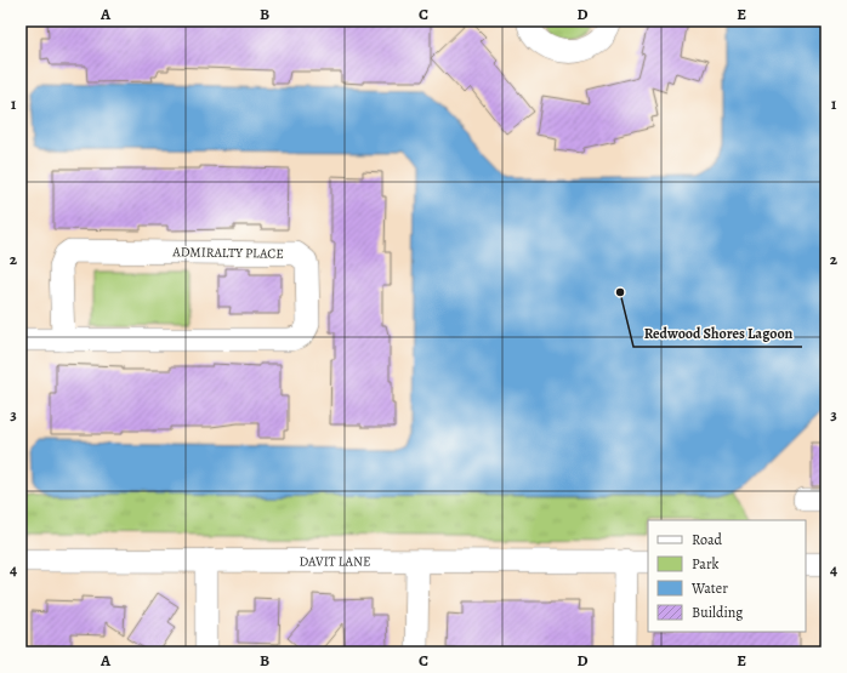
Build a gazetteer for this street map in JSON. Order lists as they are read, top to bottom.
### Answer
{
  "streets": {
    "street": ["ADMIRALTY PLACE", "DAVIT LANE"]
  },
  "places": ["Redwood Shores Lagoon"],
  "legend": [
    "Road",
    "Park",
    "Water",
    "Building"
  ],
  "grid": {
    "columns": [
      "A",
      "B",
      "C",
      "D",
      "E"
    ],
    "rows": [
      "1",
      "2",
      "3",
      "4"
    ]
  }
}
